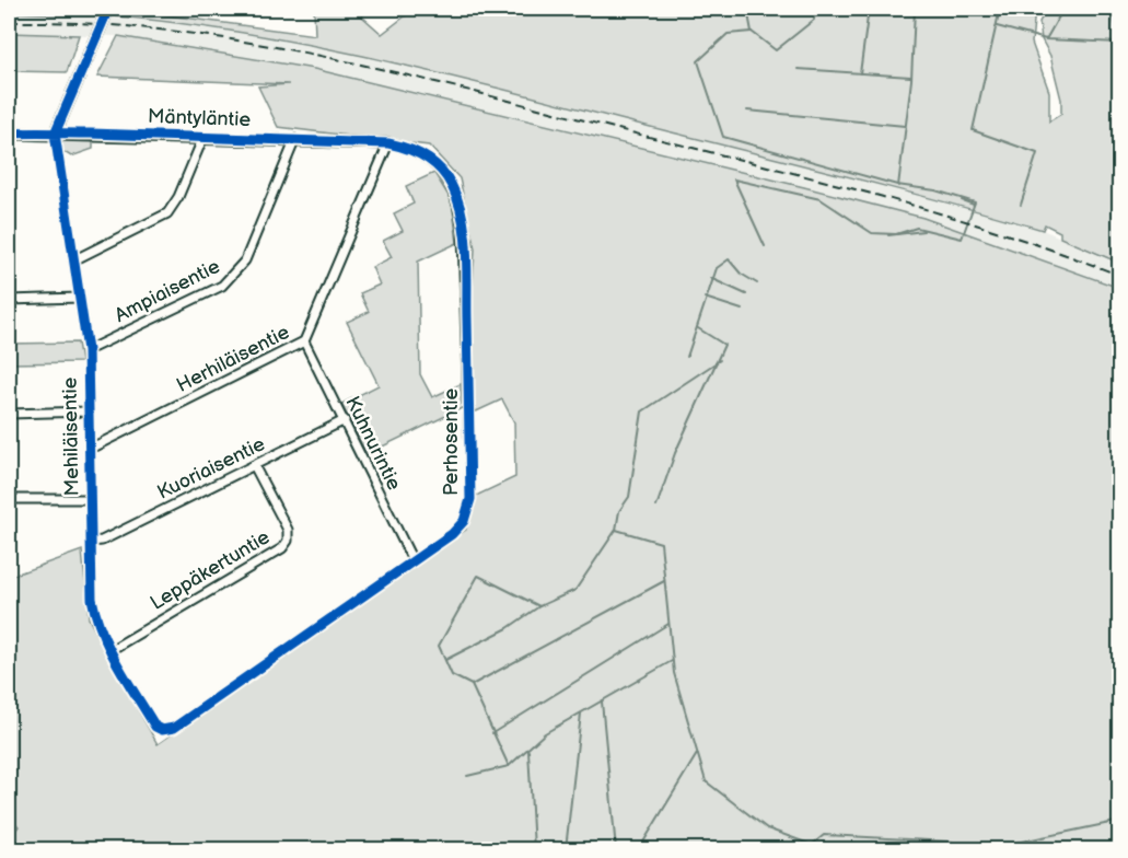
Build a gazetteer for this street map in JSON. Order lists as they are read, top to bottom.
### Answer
{
  "streets": {
    "street": [
      "Mäntyläntie",
      "Ampiaisentie",
      "Herhiläisentie",
      "Mehiläisentie",
      "Perhosentie",
      "Kuhnurintie",
      "Kuoriaisentie",
      "Leppäkertuntie"
    ]
  },
  "crossings": [
    ["Mäntyläntie", "Ampiaisentie"],
    ["Mäntyläntie", "Herhiläisentie"],
    ["Mäntyläntie", "Mehiläisentie"],
    ["Mäntyläntie", "Perhosentie"],
    ["Ampiaisentie", "Mehiläisentie"],
    ["Herhiläisentie", "Mehiläisentie"],
    ["Herhiläisentie", "Perhosentie"],
    ["Herhiläisentie", "Kuhnurintie"],
    ["Mehiläisentie", "Perhosentie"],
    ["Mehiläisentie", "Kuoriaisentie"],
    ["Mehiläisentie", "Leppäkertuntie"],
    ["Perhosentie", "Kuhnurintie"],
    ["Kuhnurintie", "Kuoriaisentie"],
    ["Kuoriaisentie", "Leppäkertuntie"]
  ]
}
